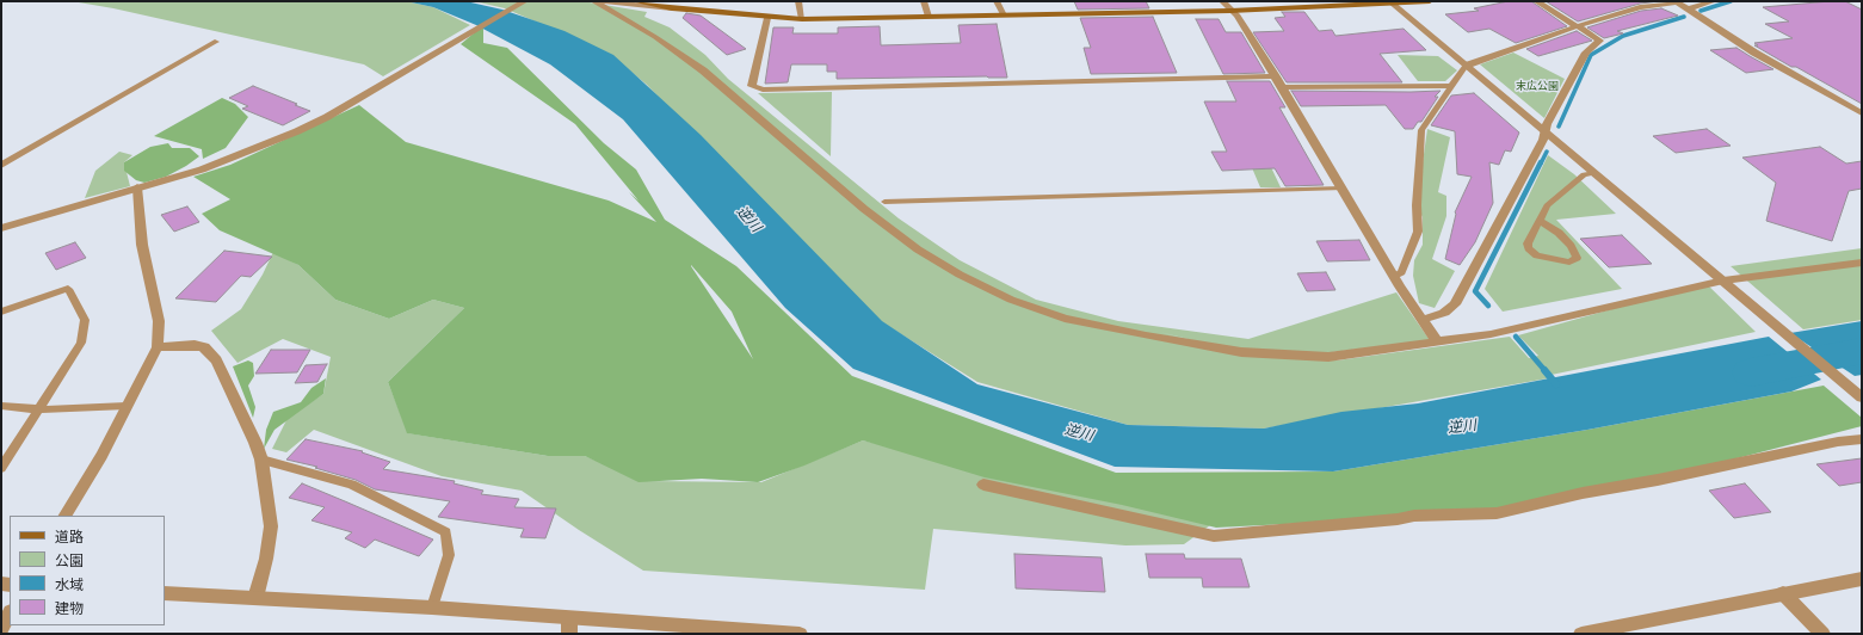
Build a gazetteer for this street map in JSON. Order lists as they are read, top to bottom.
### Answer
{
  "water": ["逆川"],
  "parks": ["末広公園"],
  "legend": [
    "道路",
    "公園",
    "水域",
    "建物"
  ]
}
